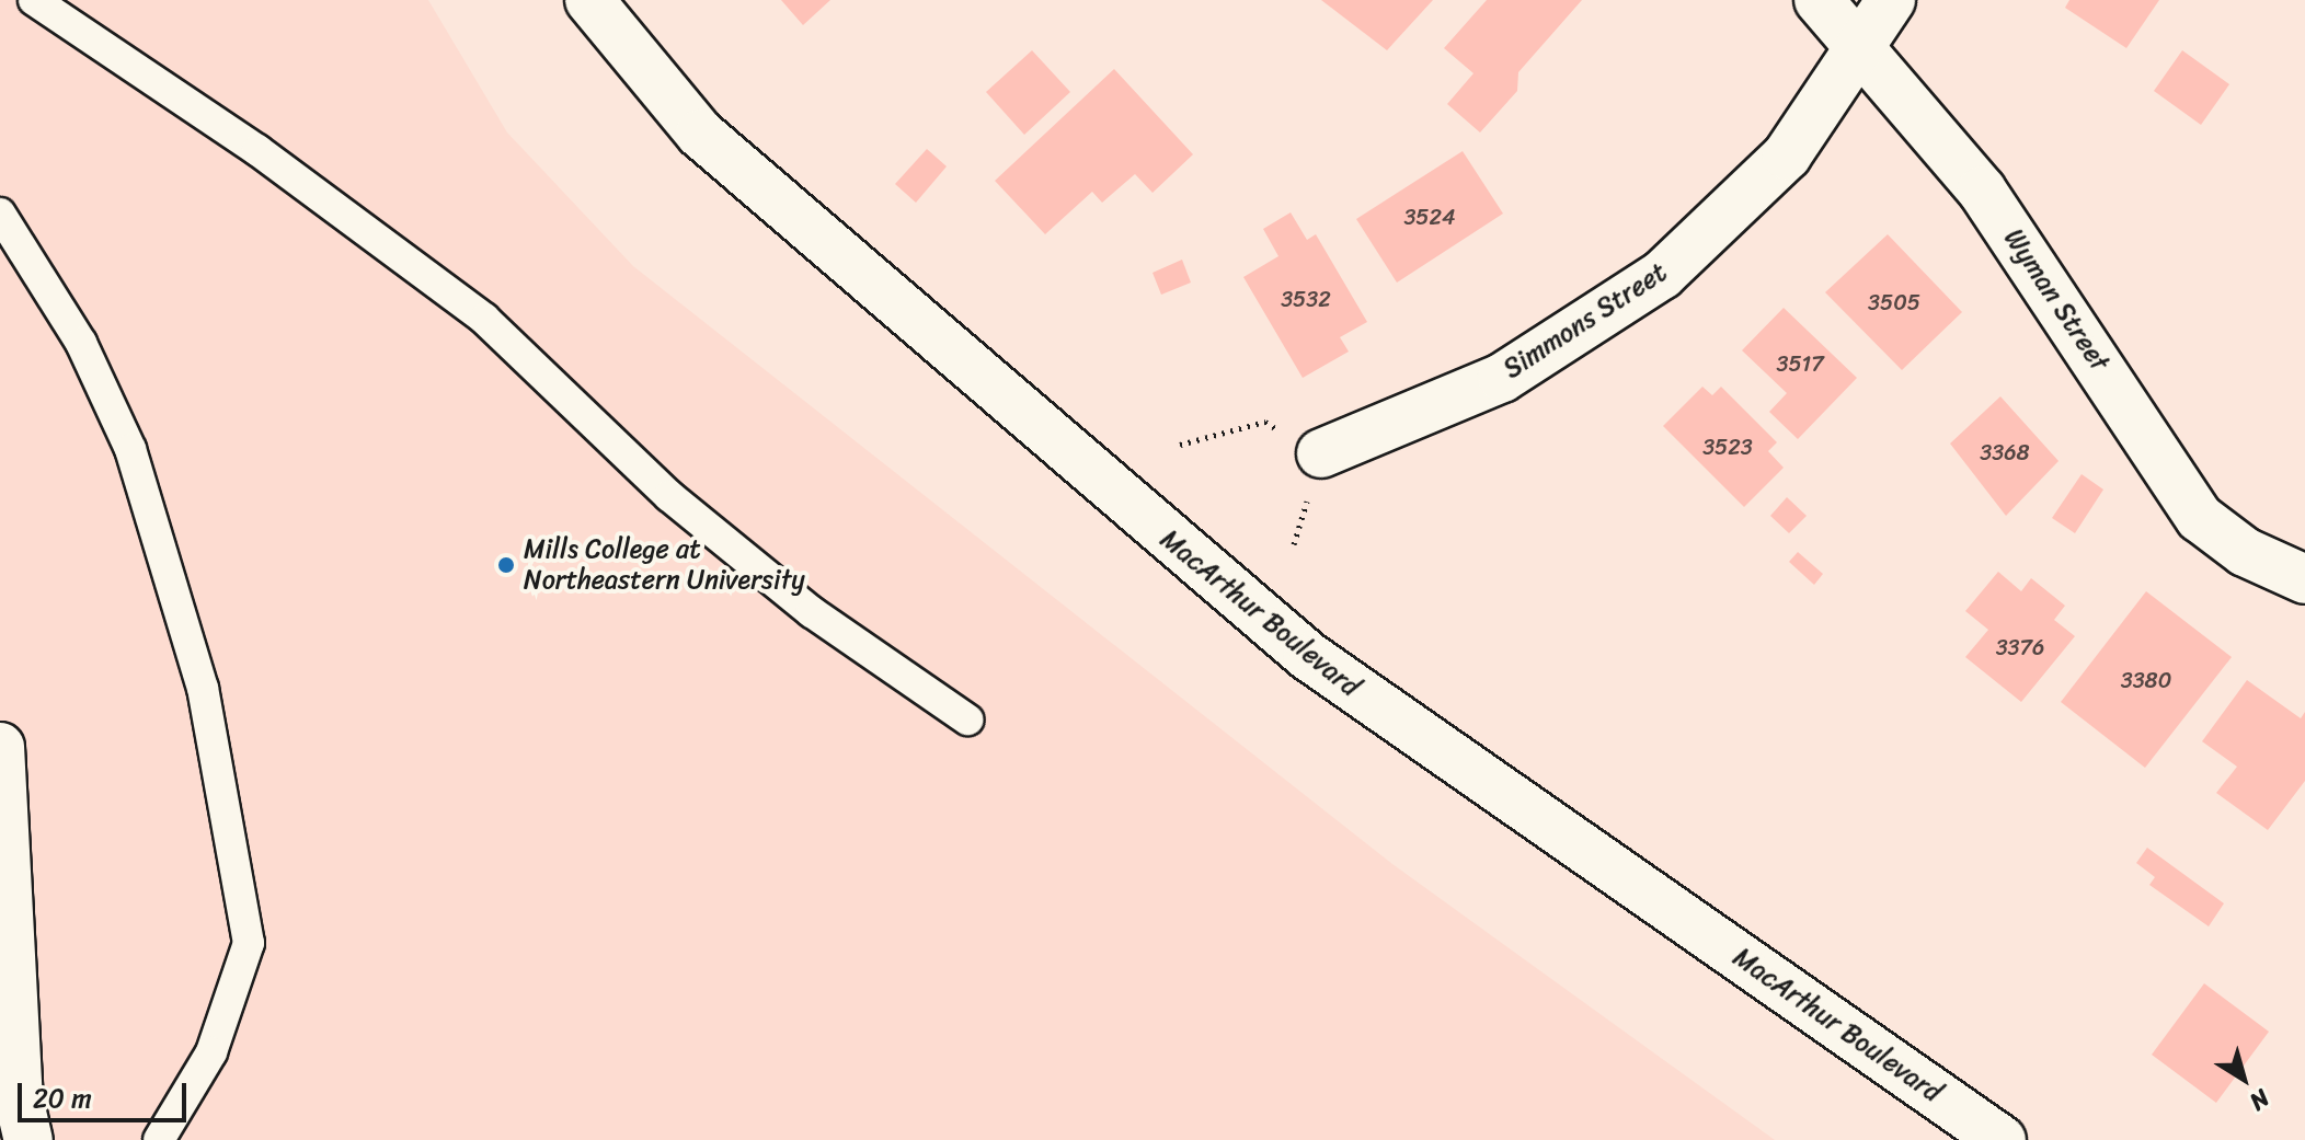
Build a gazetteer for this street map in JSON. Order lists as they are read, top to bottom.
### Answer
{
  "streets": {
    "street": ["Wyman Street", "Simmons Street", "MacArthur Boulevard"]
  },
  "crossings": [
    ["Wyman Street", "Simmons Street"]
  ],
  "places": ["Mills College at Northeastern University"],
  "house_numbers": [
    "3524",
    "3532",
    "3505",
    "3517",
    "3523",
    "3368",
    "3376",
    "3380"
  ],
  "scale_bar": "20 m",
  "north": "bottom right"
}
